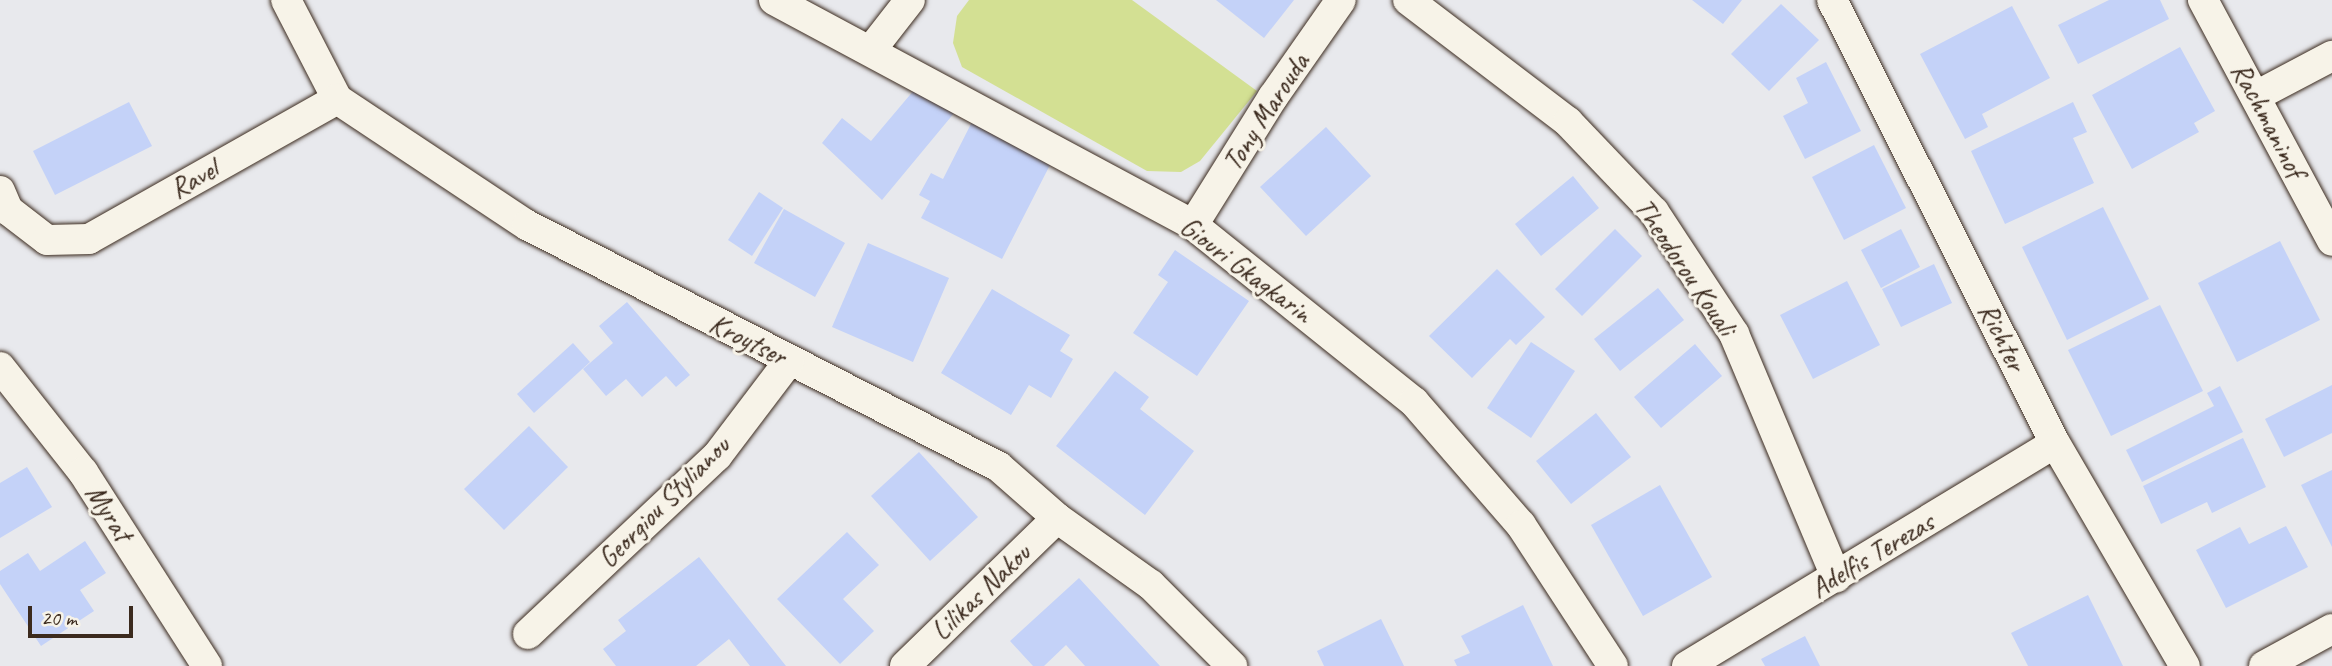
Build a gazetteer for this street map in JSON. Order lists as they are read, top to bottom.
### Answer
{
  "streets": {
    "street": [
      "Tony Marouda",
      "Rachmaninof",
      "Ravel",
      "Theodorou Kouali",
      "Giouri Gkagkarin",
      "Richter",
      "Kroytser",
      "Georgiou Stylianou",
      "Myrat",
      "Adelfis Terezas",
      "Lilikas Nakou"
    ]
  },
  "crossings": [
    ["Tony Marouda", "Giouri Gkagkarin"],
    ["Ravel", "Kroytser"],
    ["Theodorou Kouali", "Adelfis Terezas"],
    ["Richter", "Adelfis Terezas"],
    ["Kroytser", "Georgiou Stylianou"],
    ["Kroytser", "Lilikas Nakou"]
  ],
  "scale_bar": "20 m"
}
